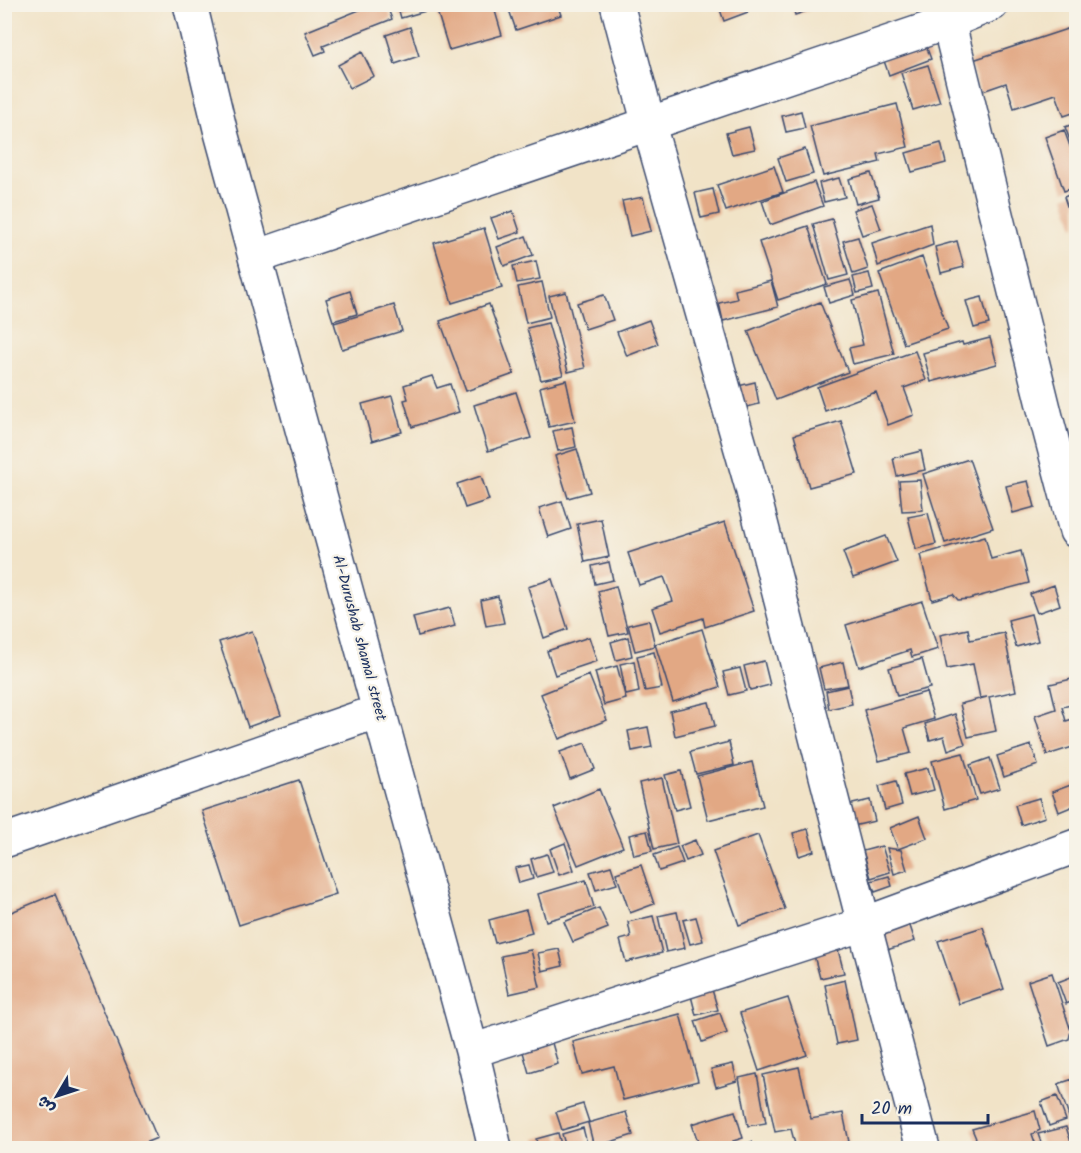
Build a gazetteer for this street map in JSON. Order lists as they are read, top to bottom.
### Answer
{
  "streets": {
    "street": ["Al-Durushab shamal street"]
  },
  "scale_bar": "20 m",
  "north": "bottom left"
}
